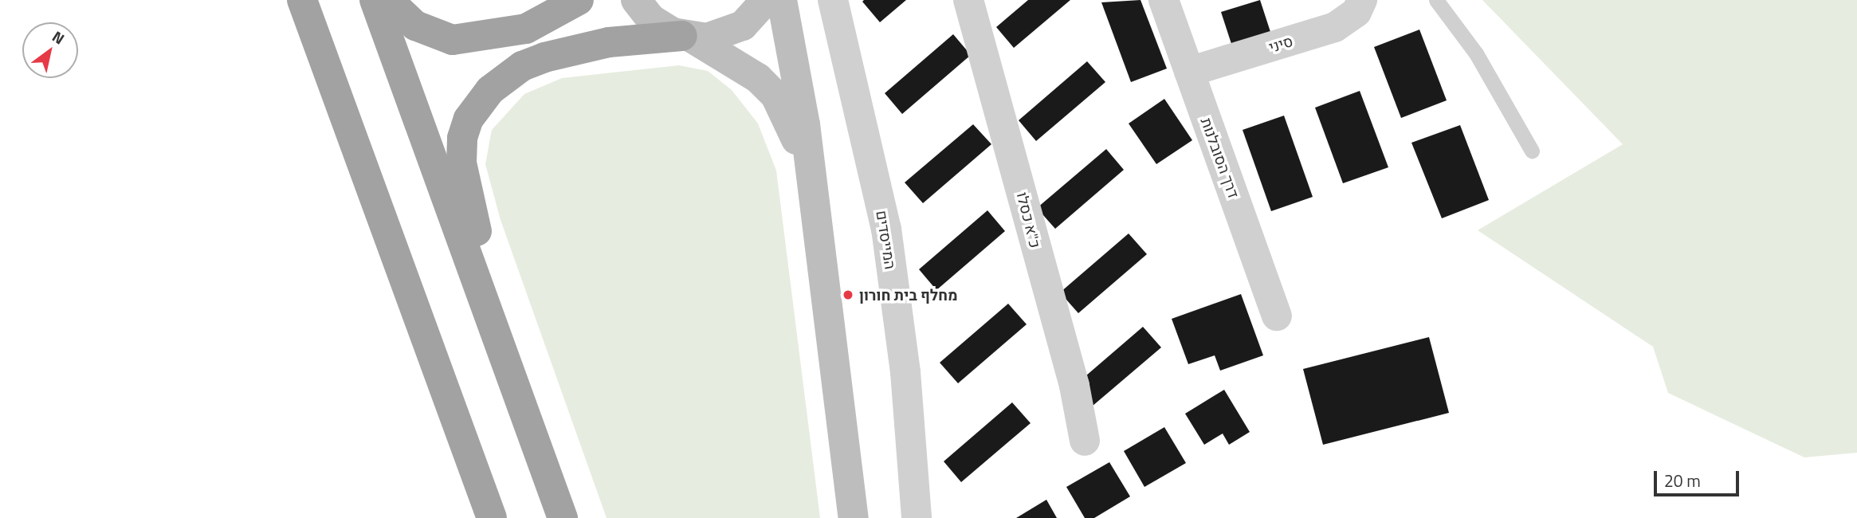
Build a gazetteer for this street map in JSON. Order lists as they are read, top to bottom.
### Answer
{
  "streets": {
    "street": [
      "סיני",
      "דרך הסובלנות",
      "כ\"א כסלו",
      "המייסדים"
    ]
  },
  "crossings": [
    ["סיני", "דרך הסובלנות"]
  ],
  "places": ["מחלף בית חורון"],
  "scale_bar": "20 m",
  "north": "top right"
}
